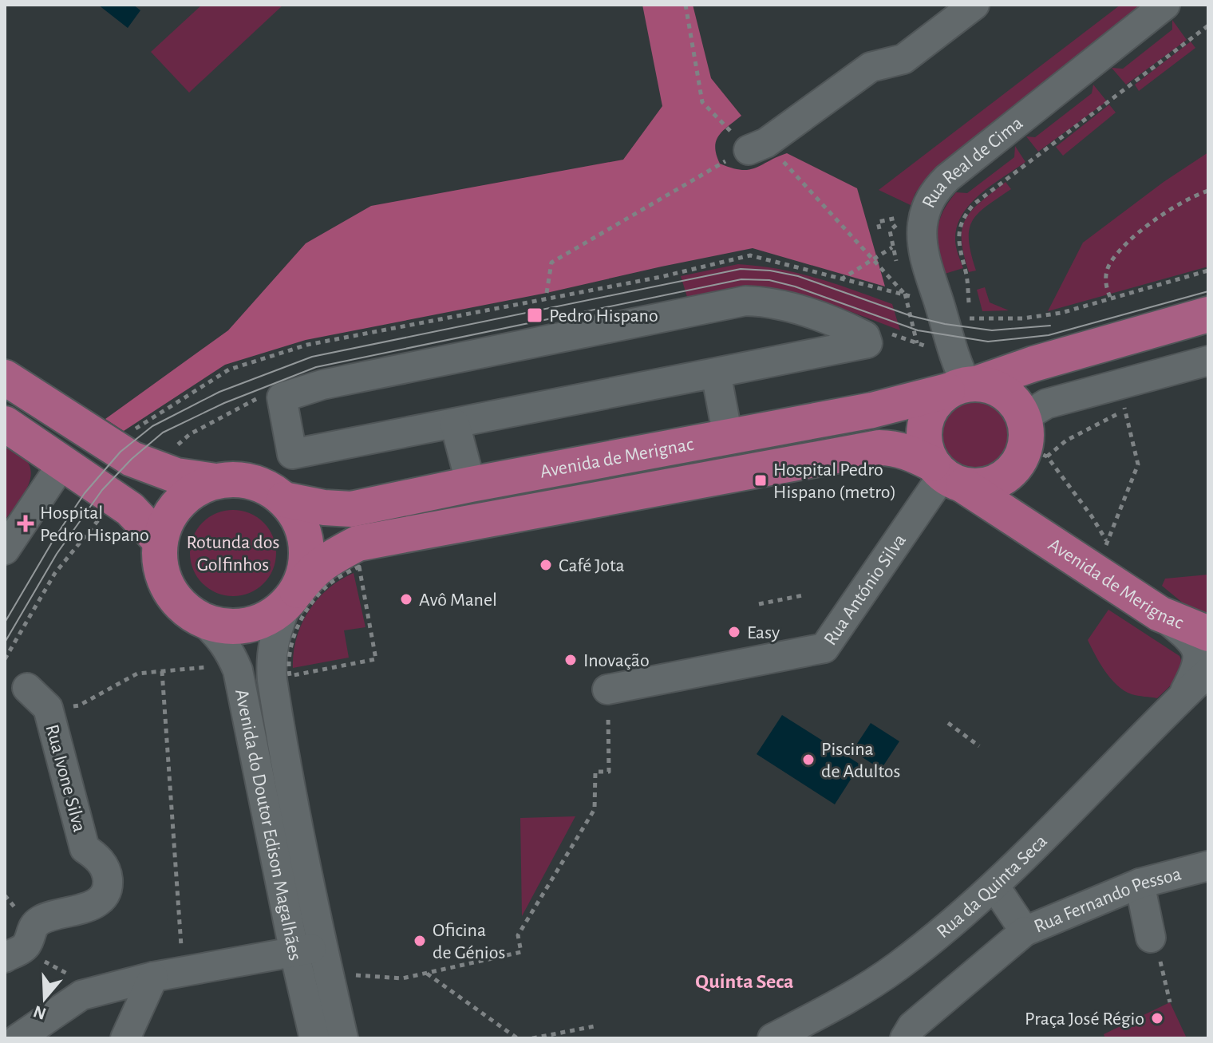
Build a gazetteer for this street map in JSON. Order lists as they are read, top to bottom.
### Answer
{
  "streets": {
    "main road": ["Avenida de Merignac", "Avenida do Doutor Edison Magalhães"],
    "street": [
      "Rua Real de Cima",
      "Rua António Silva",
      "Rua Ivone Silva",
      "Rua da Quinta Seca",
      "Rua Fernando Pessoa"
    ]
  },
  "crossings": [
    ["Rua Real de Cima", "Avenida de Merignac"],
    ["Rua Real de Cima", "Rua António Silva"],
    ["Avenida de Merignac", "Rua António Silva"],
    ["Avenida de Merignac", "Avenida do Doutor Edison Magalhães"],
    ["Avenida de Merignac", "Rua da Quinta Seca"],
    ["Rua da Quinta Seca", "Rua Fernando Pessoa"]
  ],
  "districts": ["Quinta Seca"],
  "parks": ["Rotunda dos Golfinhos"],
  "places": {
    "transit": ["Pedro Hispano", "Hospital Pedro Hispano (metro)"],
    "health": ["Hospital Pedro Hispano"],
    "other": [
      "Café Jota",
      "Avô Manel",
      "Easy",
      "Inovação",
      "Piscina de Adultos",
      "Oficina de Génios",
      "Praça José Régio"
    ]
  },
  "north": "bottom"
}
